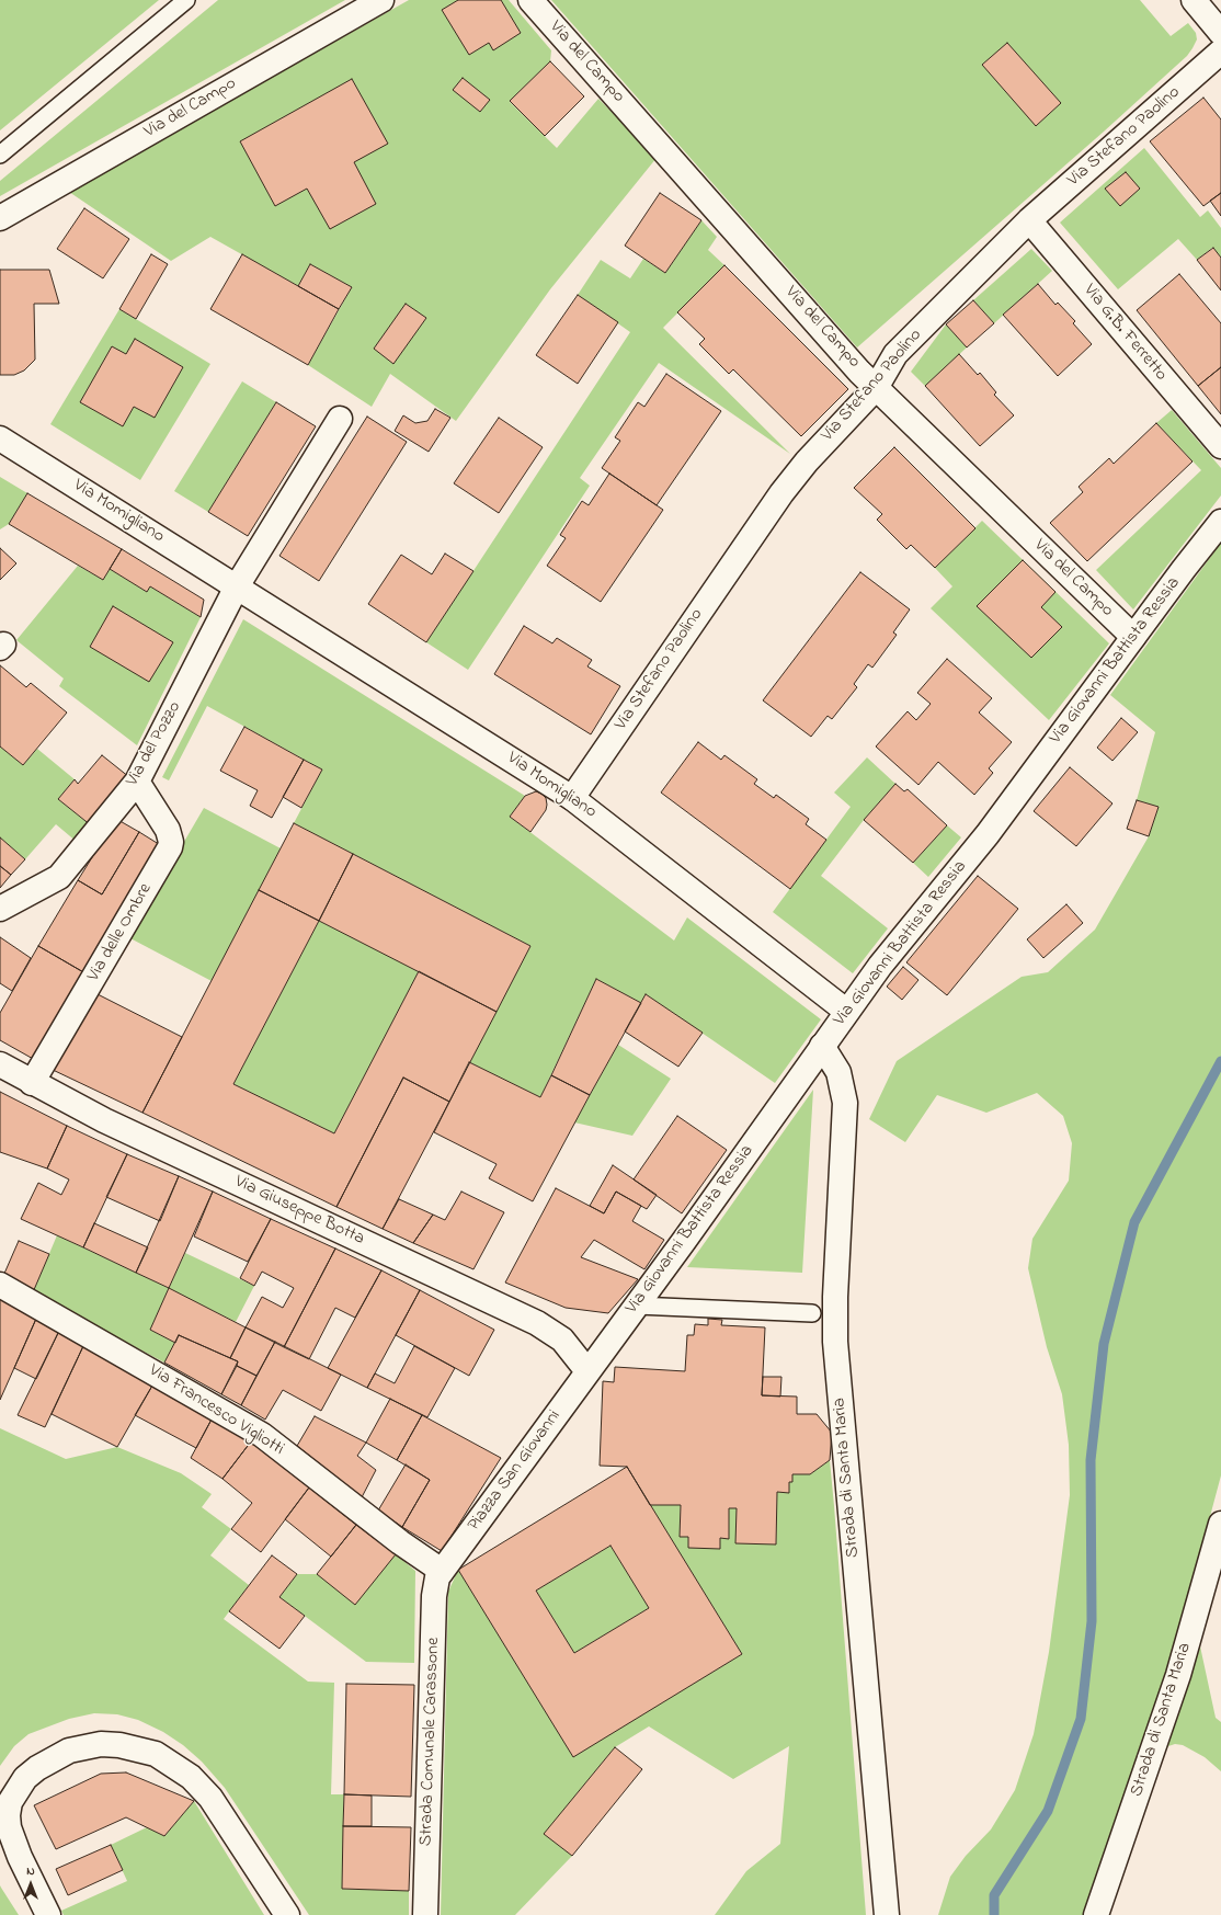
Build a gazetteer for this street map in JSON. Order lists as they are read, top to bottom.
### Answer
{
  "streets": {
    "street": [
      "Via del Campo",
      "Via Stefano Paolino",
      "Via G.B. Ferretto",
      "Via Momigliano",
      "Via Giovanni Battista Ressia",
      "Via del Pozzo",
      "Via delle Ombre",
      "Via Giuseppe Botta",
      "Via Francesco Vigliotti",
      "Piazza San Giovanni",
      "Strada di Santa Maria",
      "Strada Comunale Carassone"
    ]
  },
  "crossings": [
    ["Via del Campo", "Via Stefano Paolino"],
    ["Via del Campo", "Via Giovanni Battista Ressia"],
    ["Via Stefano Paolino", "Via G.B. Ferretto"],
    ["Via Stefano Paolino", "Via Momigliano"],
    ["Via Momigliano", "Via Giovanni Battista Ressia"],
    ["Via Momigliano", "Via del Pozzo"],
    ["Via Giovanni Battista Ressia", "Via Giuseppe Botta"],
    ["Via Giovanni Battista Ressia", "Piazza San Giovanni"],
    ["Via Giovanni Battista Ressia", "Strada di Santa Maria"],
    ["Via del Pozzo", "Via delle Ombre"],
    ["Via delle Ombre", "Via Giuseppe Botta"],
    ["Via Giuseppe Botta", "Piazza San Giovanni"],
    ["Via Francesco Vigliotti", "Piazza San Giovanni"],
    ["Via Francesco Vigliotti", "Strada Comunale Carassone"],
    ["Piazza San Giovanni", "Strada Comunale Carassone"]
  ],
  "north": "top"
}
